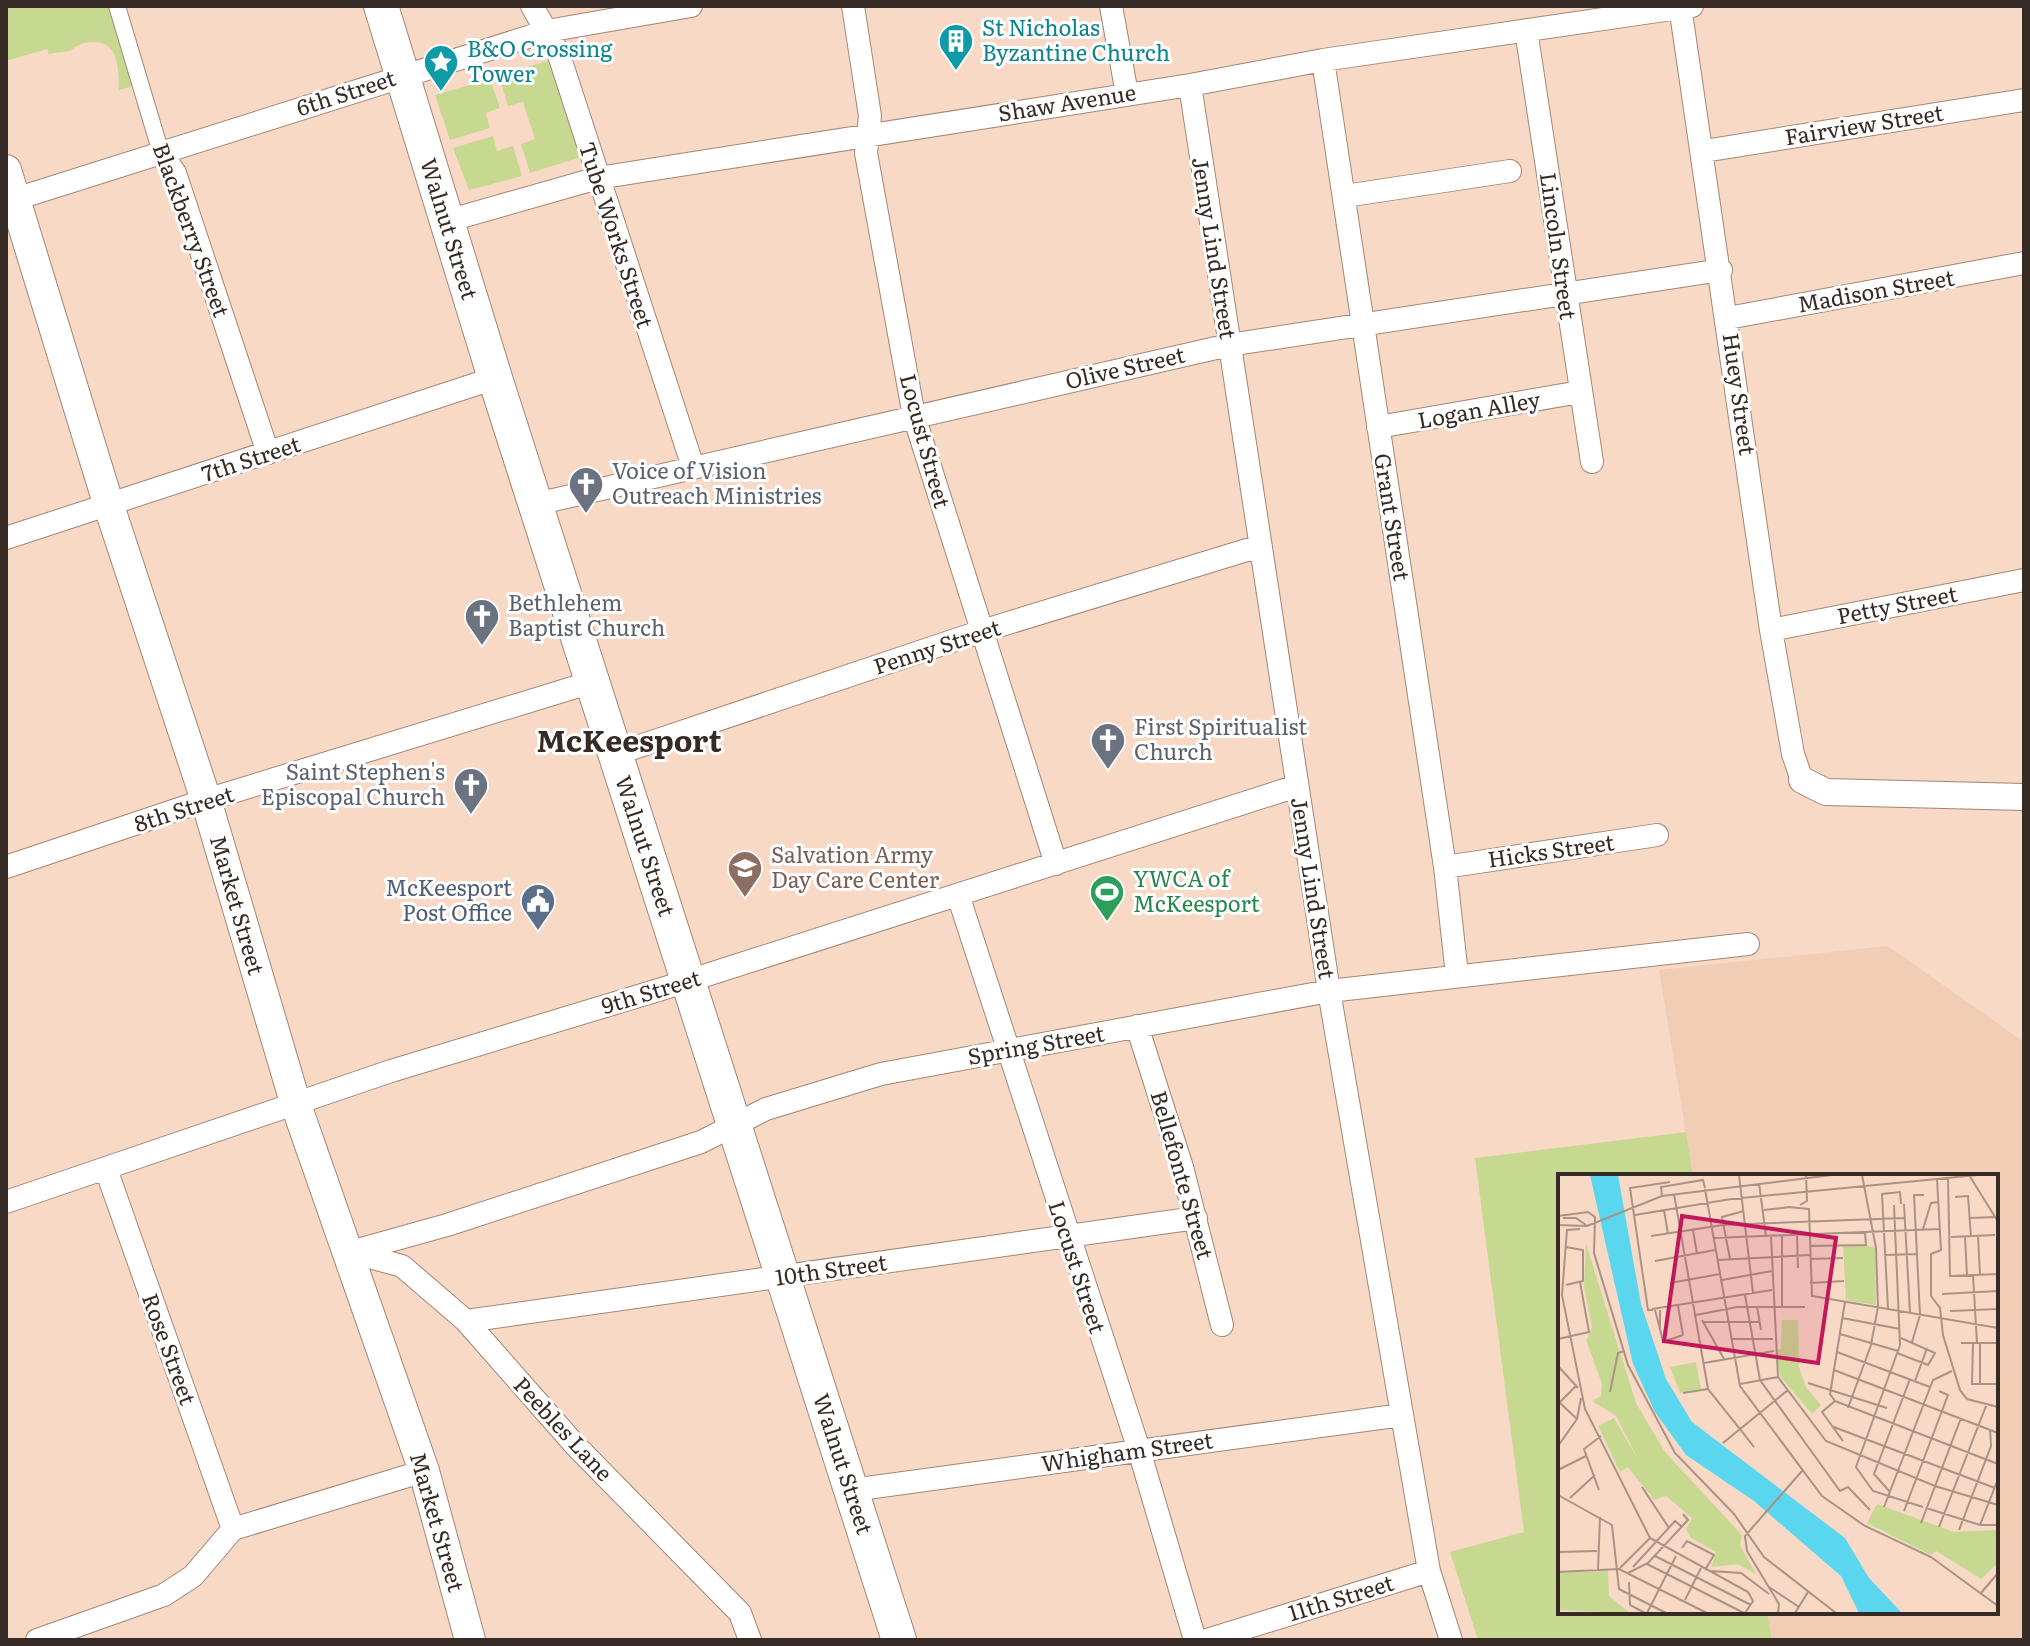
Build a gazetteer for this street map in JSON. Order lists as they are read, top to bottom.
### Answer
{
  "streets": {
    "main road": ["Walnut Street", "Market Street"],
    "street": [
      "6th Street",
      "Shaw Avenue",
      "Fairview Street",
      "Blackberry Street",
      "Tube Works Street",
      "Lincoln Street",
      "Jenny Lind Street",
      "Madison Street",
      "Olive Street",
      "Huey Street",
      "Logan Alley",
      "Locust Street",
      "7th Street",
      "Grant Street",
      "Petty Street",
      "Penny Street",
      "8th Street",
      "Hicks Street",
      "9th Street",
      "Spring Street",
      "Bellefonte Street",
      "10th Street",
      "Rose Street",
      "Peebles Lane",
      "Whigham Street",
      "11th Street"
    ]
  },
  "crossings": [
    ["6th Street", "Walnut Street"],
    ["6th Street", "Blackberry Street"],
    ["6th Street", "Tube Works Street"],
    ["6th Street", "Market Street"],
    ["Shaw Avenue", "Walnut Street"],
    ["Shaw Avenue", "Tube Works Street"],
    ["Shaw Avenue", "Lincoln Street"],
    ["Shaw Avenue", "Jenny Lind Street"],
    ["Shaw Avenue", "Huey Street"],
    ["Shaw Avenue", "Locust Street"],
    ["Shaw Avenue", "Grant Street"],
    ["Fairview Street", "Huey Street"],
    ["Walnut Street", "Olive Street"],
    ["Walnut Street", "7th Street"],
    ["Walnut Street", "Penny Street"],
    ["Walnut Street", "8th Street"],
    ["Walnut Street", "9th Street"],
    ["Walnut Street", "Spring Street"],
    ["Walnut Street", "10th Street"],
    ["Walnut Street", "Whigham Street"],
    ["Blackberry Street", "7th Street"],
    ["Tube Works Street", "Olive Street"],
    ["Lincoln Street", "Olive Street"],
    ["Lincoln Street", "Logan Alley"],
    ["Jenny Lind Street", "Olive Street"],
    ["Jenny Lind Street", "Penny Street"],
    ["Jenny Lind Street", "9th Street"],
    ["Jenny Lind Street", "Spring Street"],
    ["Jenny Lind Street", "Whigham Street"],
    ["Jenny Lind Street", "11th Street"],
    ["Madison Street", "Huey Street"],
    ["Olive Street", "Huey Street"],
    ["Olive Street", "Locust Street"],
    ["Olive Street", "Grant Street"],
    ["Huey Street", "Petty Street"],
    ["Logan Alley", "Grant Street"],
    ["Locust Street", "Penny Street"],
    ["Locust Street", "9th Street"],
    ["Locust Street", "Spring Street"],
    ["Locust Street", "10th Street"],
    ["Locust Street", "Whigham Street"],
    ["7th Street", "Market Street"],
    ["Grant Street", "Hicks Street"],
    ["Grant Street", "Spring Street"],
    ["8th Street", "Market Street"],
    ["Market Street", "9th Street"],
    ["Market Street", "Spring Street"],
    ["Market Street", "Peebles Lane"],
    ["9th Street", "Rose Street"],
    ["Spring Street", "Bellefonte Street"],
    ["Spring Street", "Peebles Lane"],
    ["Bellefonte Street", "10th Street"],
    ["10th Street", "Peebles Lane"]
  ],
  "districts": ["McKeesport"],
  "places": {
    "building": ["St Nicholas Byzantine Church"],
    "place": ["B&O Crossing Tower"],
    "church": [
      "Voice of Vision Outreach Ministries",
      "Bethlehem Baptist Church",
      "First Spiritualist Church",
      "Saint Stephen's Episcopal Church"
    ],
    "school or university": ["Salvation Army Day Care Center"],
    "sports": ["YWCA of McKeesport"],
    "public building": ["McKeesport Post Office"]
  }
}
